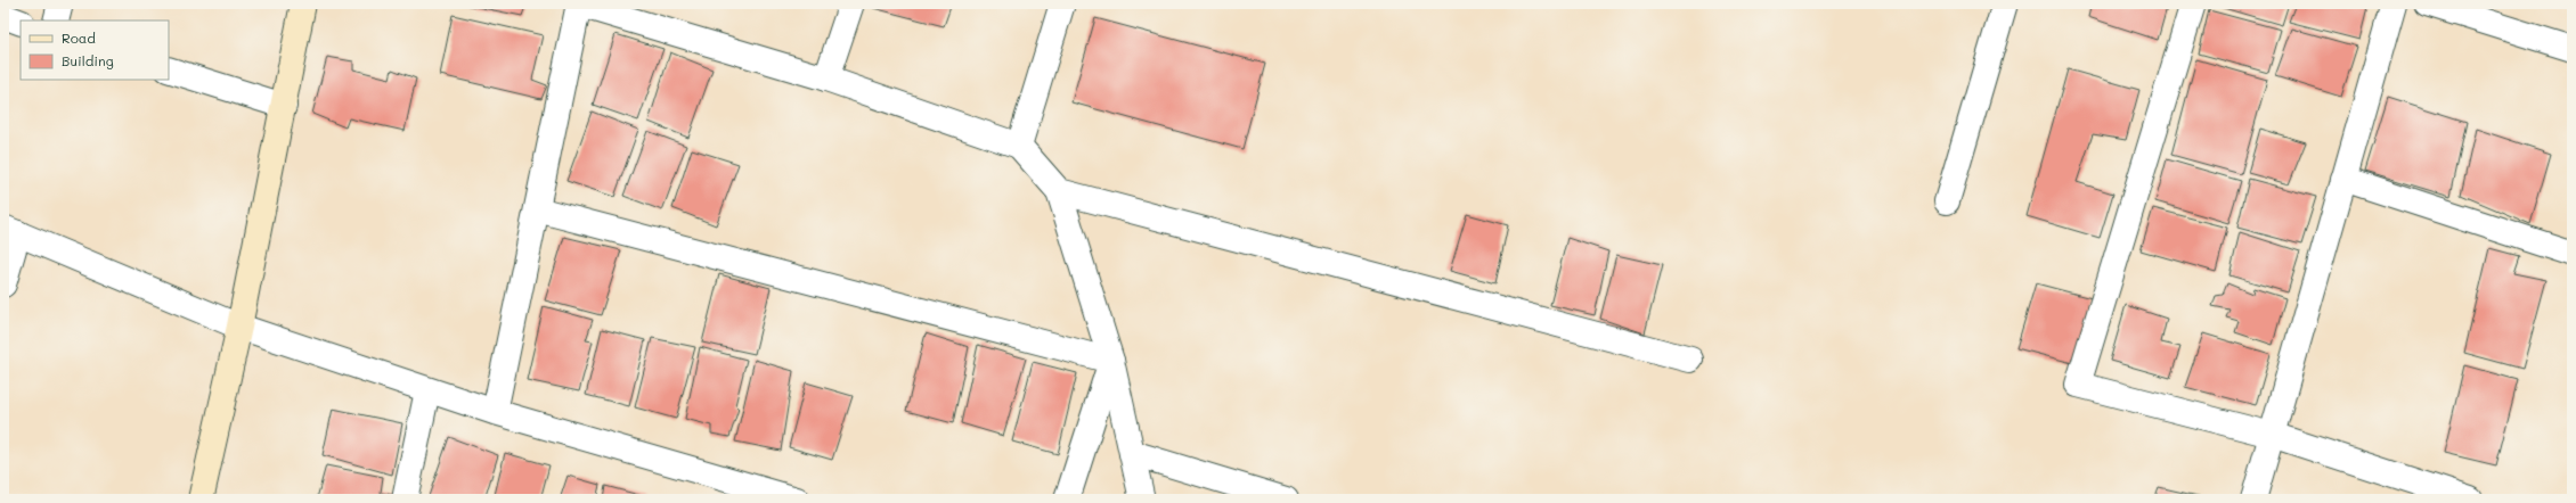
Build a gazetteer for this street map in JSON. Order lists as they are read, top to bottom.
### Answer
{
  "legend": ["Road", "Building"]
}
